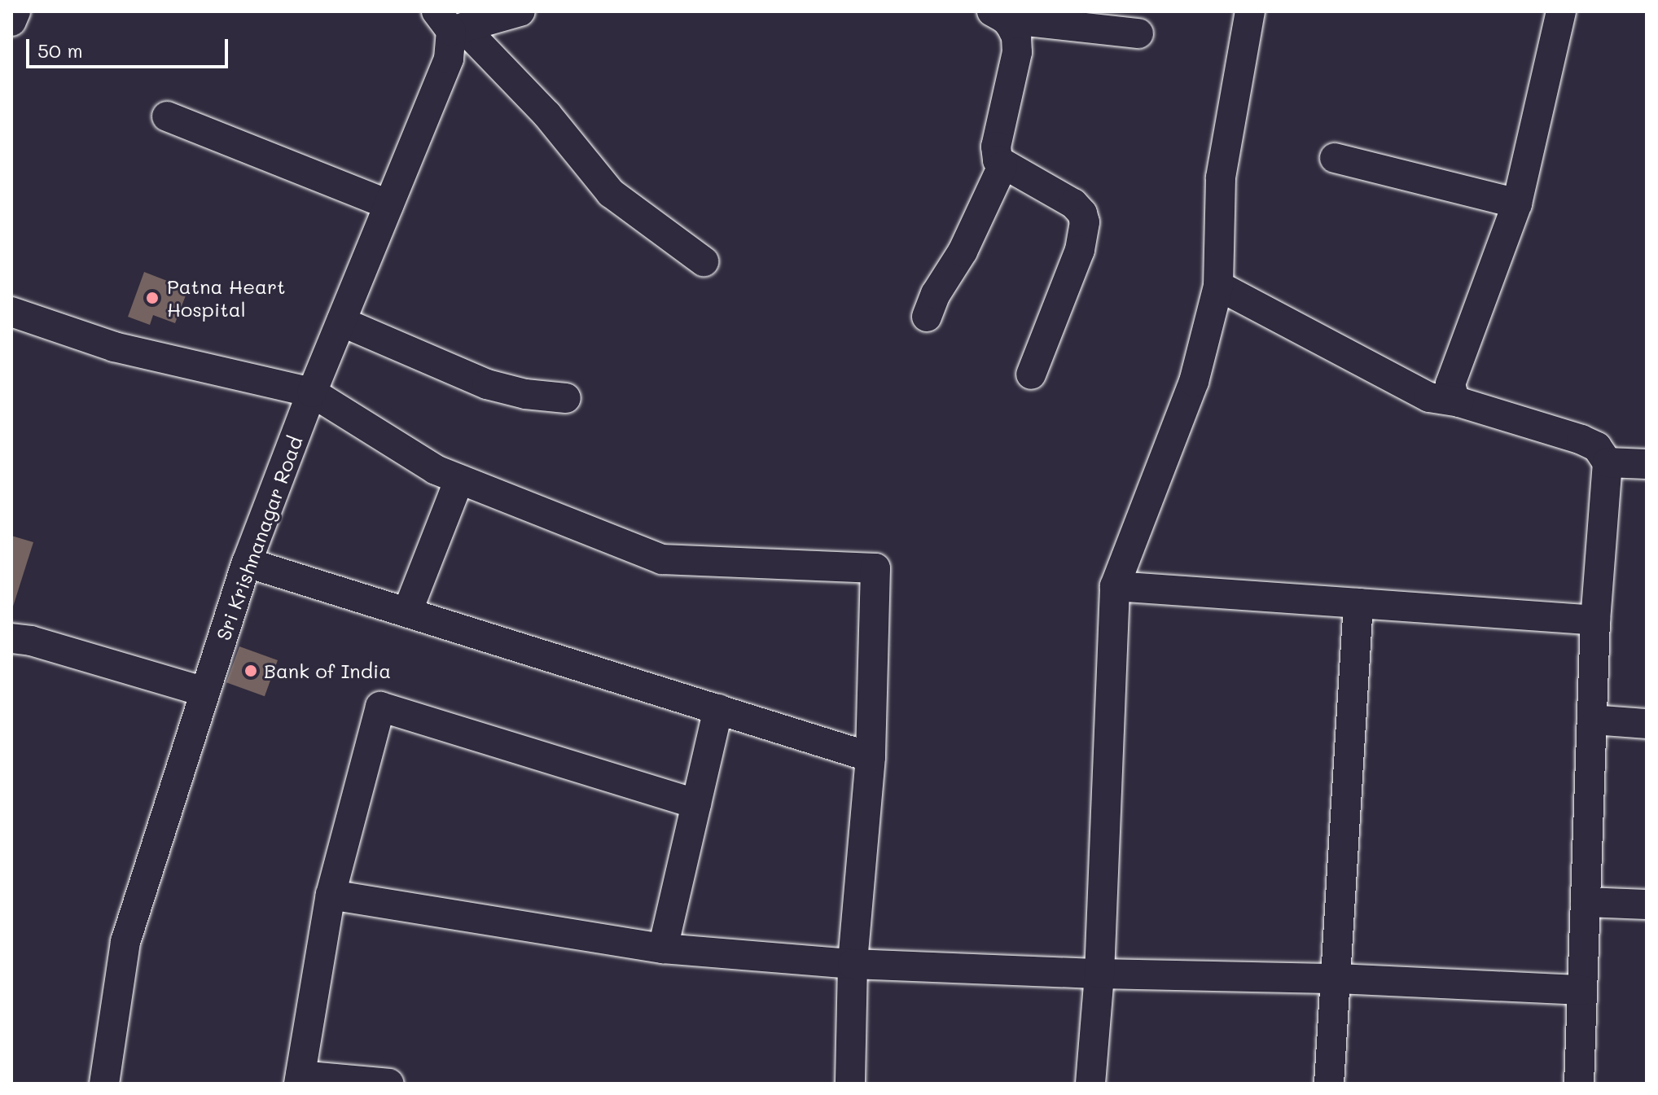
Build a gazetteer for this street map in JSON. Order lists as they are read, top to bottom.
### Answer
{
  "streets": {
    "street": ["Sri Krishnanagar Road"]
  },
  "places": ["Patna Heart Hospital", "Bank of India"],
  "scale_bar": "50 m"
}
